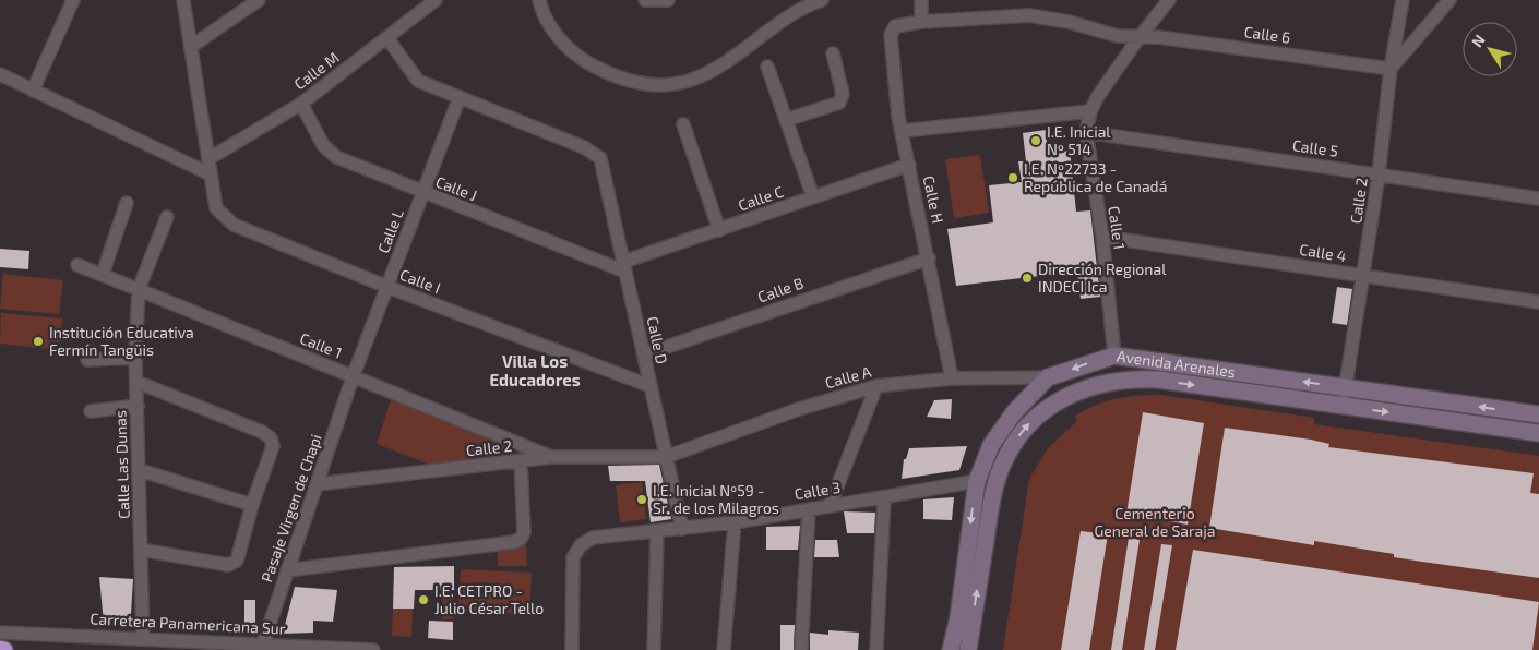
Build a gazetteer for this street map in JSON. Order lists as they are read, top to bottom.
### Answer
{
  "streets": {
    "street": [
      "Calle 6",
      "Calle M",
      "Calle 5",
      "Calle J",
      "Calle C",
      "Calle H",
      "Calle 2",
      "Calle 1",
      "Calle L",
      "Calle 4",
      "Calle I",
      "Calle B",
      "Calle D",
      "Avenida Arenales",
      "Calle A",
      "Calle Las Dunas",
      "Calle 3",
      "Pasaje Virgen de Chapi",
      "Carretera Panamericana Sur"
    ]
  },
  "crossings": [
    ["Calle 6", "Calle H"],
    ["Calle 6", "Calle 2"],
    ["Calle 6", "Calle 1"],
    ["Calle M", "Calle J"],
    ["Calle M", "Calle I"],
    ["Calle 5", "Calle 2"],
    ["Calle 5", "Calle 1"],
    ["Calle J", "Calle C"],
    ["Calle J", "Calle L"],
    ["Calle J", "Calle D"],
    ["Calle C", "Calle H"],
    ["Calle C", "Calle D"],
    ["Calle H", "Calle B"],
    ["Calle H", "Calle A"],
    ["Calle 2", "Calle 1"],
    ["Calle 2", "Calle 4"],
    ["Calle 2", "Calle D"],
    ["Calle 2", "Avenida Arenales"],
    ["Calle 2", "Calle A"],
    ["Calle 2", "Pasaje Virgen de Chapi"],
    ["Calle 1", "Calle L"],
    ["Calle 1", "Calle 4"],
    ["Calle 1", "Avenida Arenales"],
    ["Calle 1", "Calle Las Dunas"],
    ["Calle 1", "Pasaje Virgen de Chapi"],
    ["Calle L", "Calle I"],
    ["Calle L", "Calle D"],
    ["Calle L", "Pasaje Virgen de Chapi"],
    ["Calle I", "Calle D"],
    ["Calle B", "Calle D"],
    ["Calle D", "Calle A"],
    ["Calle D", "Calle 3"],
    ["Avenida Arenales", "Calle A"],
    ["Avenida Arenales", "Calle 3"],
    ["Calle Las Dunas", "Carretera Panamericana Sur"],
    ["Pasaje Virgen de Chapi", "Carretera Panamericana Sur"]
  ],
  "districts": ["Villa Los Educadores"],
  "parks": ["Cementerio General de Saraja"],
  "places": [
    "I.E. Inicial Nº 514",
    "I.E. Nº22733 - República de Canadá",
    "Dirección Regional INDECI Ica",
    "Institución Educativa Fermín Tangüis",
    "I.E. Inicial Nº59 - Sr. de los Milagros",
    "I.E. CETPRO - Julio César Tello"
  ],
  "north": "top left"
}
